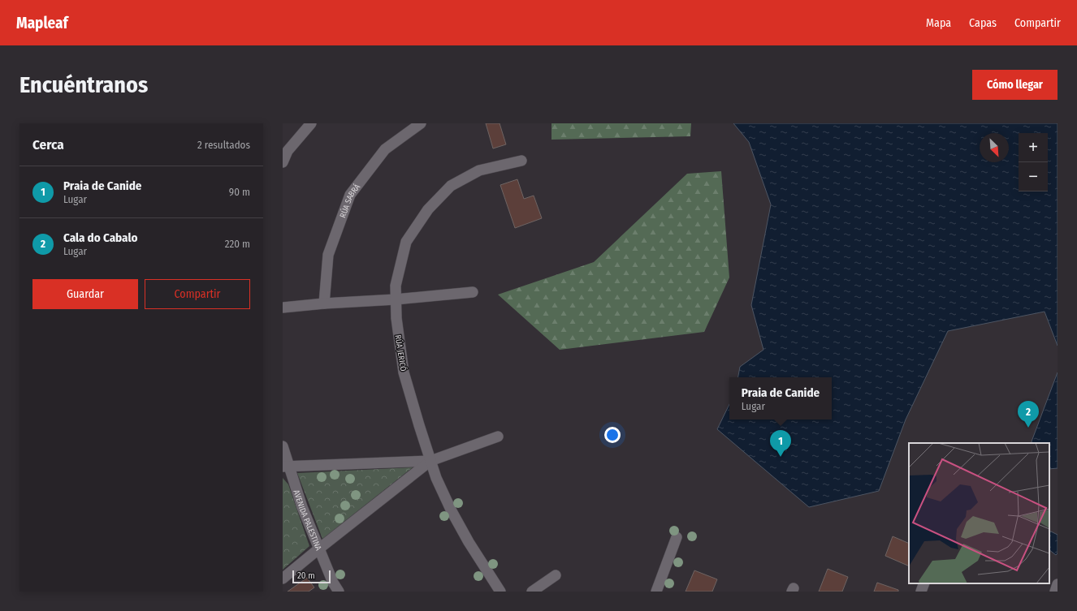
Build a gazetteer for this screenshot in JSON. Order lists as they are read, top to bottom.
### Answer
{
  "streets": {
    "street": ["RÚA SABRÁ", "RÚA JERICÓ", "AVENIDA PALESTINA"]
  },
  "scale_bar": "20 m",
  "north": "bottom right",
  "page": {
    "header": "Mapleaf",
    "nav": ["Mapa", "Capas", "Compartir"],
    "buttons": [
      "Cómo llegar",
      ["Guardar", "Compartir"]
    ],
    "title": "Encuéntranos",
    "heading": ["Cerca", "2 resultados"],
    "map_buttons": ["+", "−"],
    "list": [
      {
        "mark": "1",
        "name": "Praia de Canide",
        "note": "Lugar",
        "value": "90 m"
      },
      {
        "mark": "2",
        "name": "Cala do Cabalo",
        "note": "Lugar",
        "value": "220 m"
      }
    ],
    "popup": ["Praia de Canide", "Lugar"],
    "pins": ["2", "1"],
    "scale": "20 m"
  }
}
